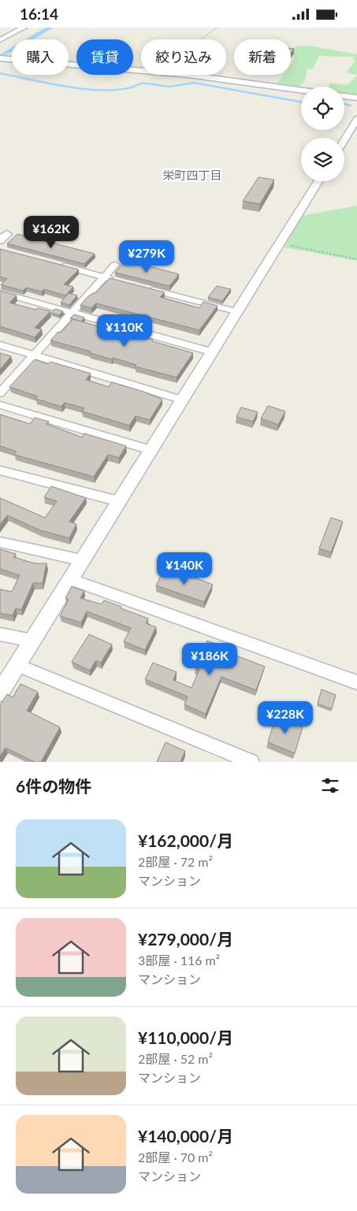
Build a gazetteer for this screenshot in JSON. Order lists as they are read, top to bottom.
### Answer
{
  "districts": ["栄町四丁目"],
  "page": {
    "status": "16:14",
    "chip": [
      "購入",
      "賃貸",
      "絞り込み",
      "新着"
    ],
    "price": [
      "¥162K",
      "¥279K",
      "¥110K",
      "¥140K",
      "¥186K",
      "¥228K"
    ],
    "heading": "6件の物件",
    "list": [
      {
        "name": "¥162,000/月",
        "note": "2部屋 · 72 m² · マンション"
      },
      {
        "name": "¥279,000/月",
        "note": "3部屋 · 116 m² · マンション"
      },
      {
        "name": "¥110,000/月",
        "note": "2部屋 · 52 m² · マンション"
      },
      {
        "name": "¥140,000/月",
        "note": "2部屋 · 70 m² · マンション"
      }
    ]
  }
}
